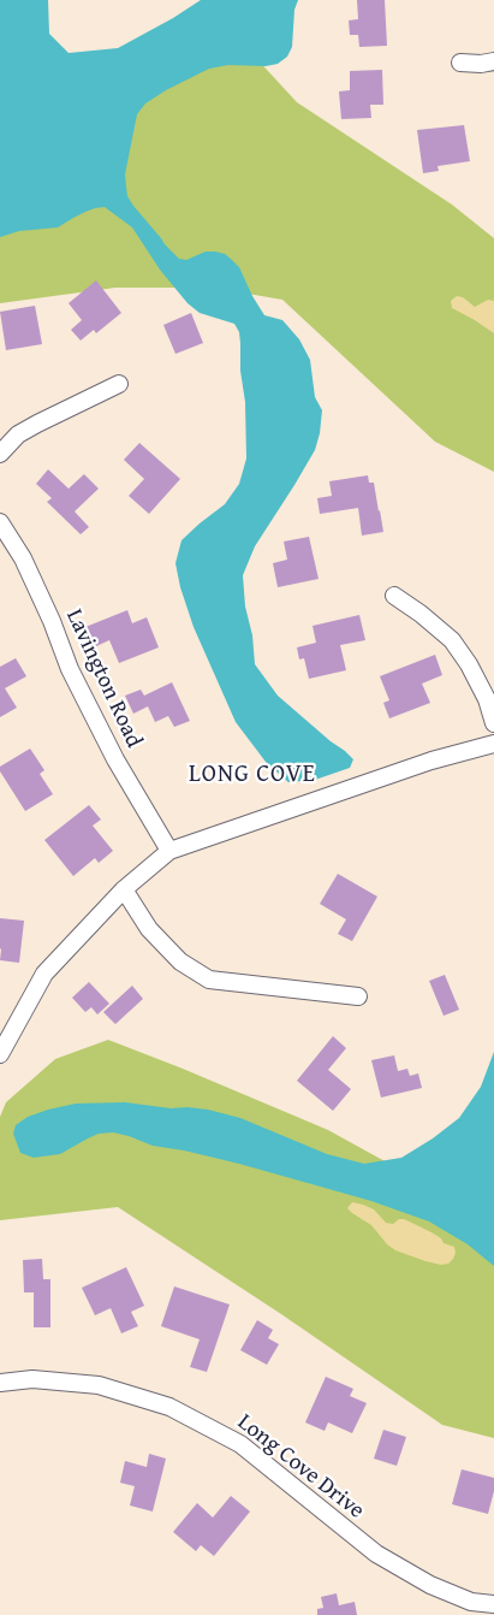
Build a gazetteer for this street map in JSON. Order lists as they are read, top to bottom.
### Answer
{
  "streets": {
    "street": ["Lavington Road", "Long Cove Drive"]
  },
  "districts": ["LONG COVE"]
}
